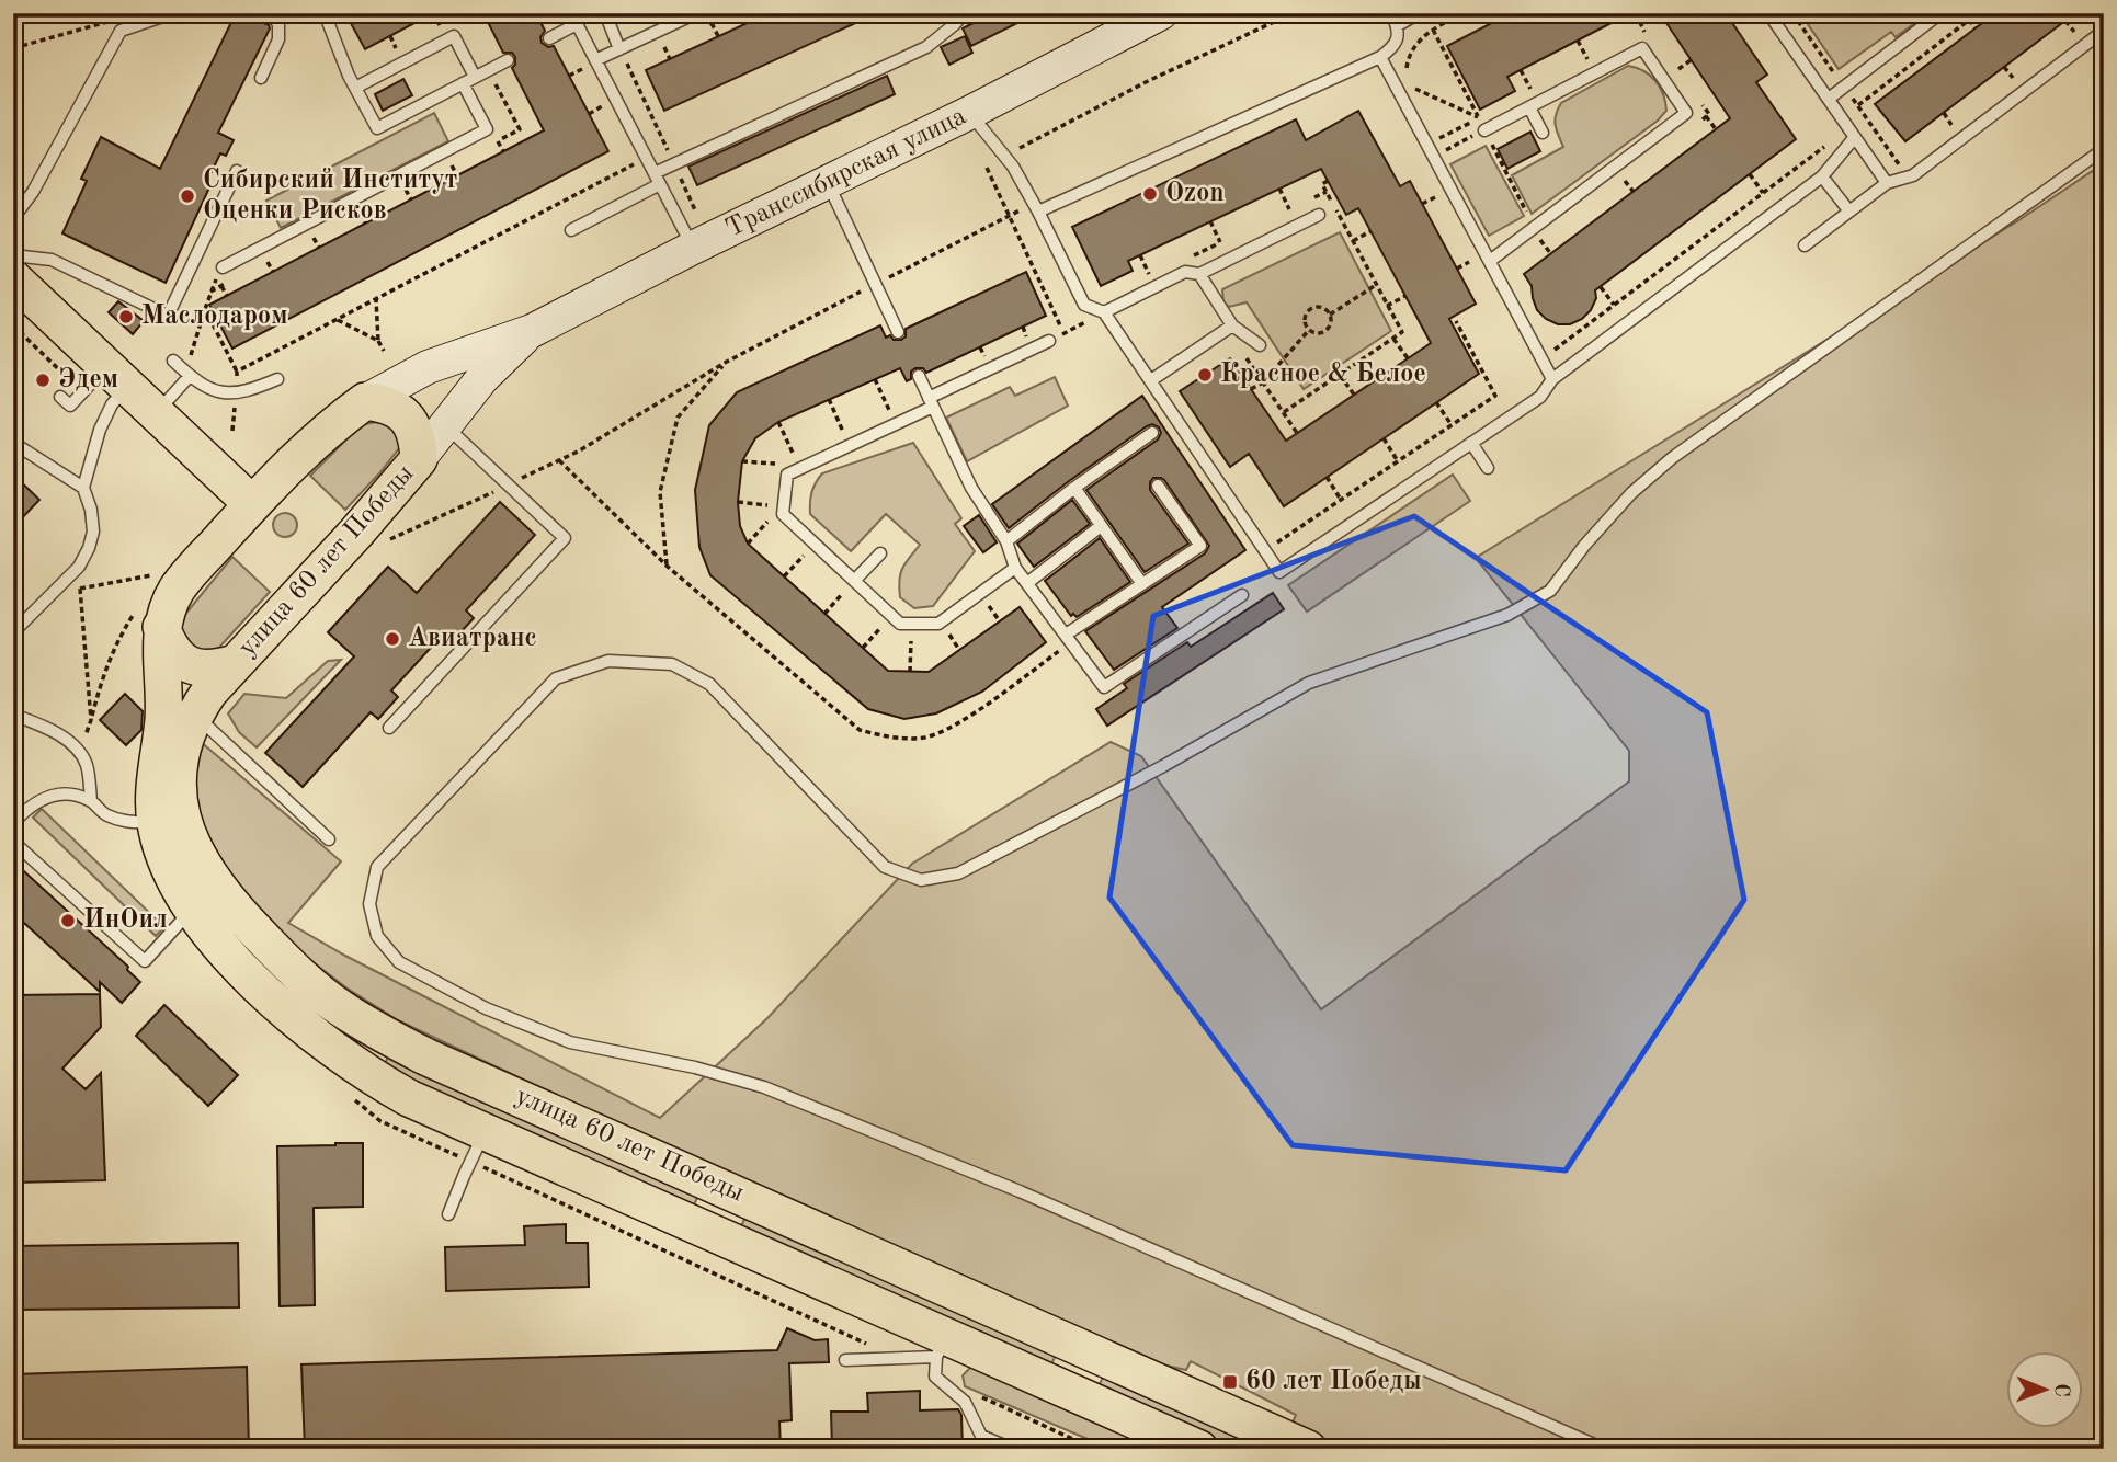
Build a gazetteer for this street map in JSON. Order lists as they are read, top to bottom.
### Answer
{
  "streets": {
    "main road": ["Транссибирская улица", "улица 60 лет Победы"]
  },
  "crossings": [
    ["Транссибирская улица", "улица 60 лет Победы"]
  ],
  "places": {
    "other": [
      "Ozon",
      "Сибирский Институт Оценки Рисков",
      "Маслодаром",
      "Красное & Белое",
      "Эдем",
      "Авиатранс",
      "ИнОил"
    ],
    "transit": ["60 лет Победы"]
  },
  "north": "right"
}
